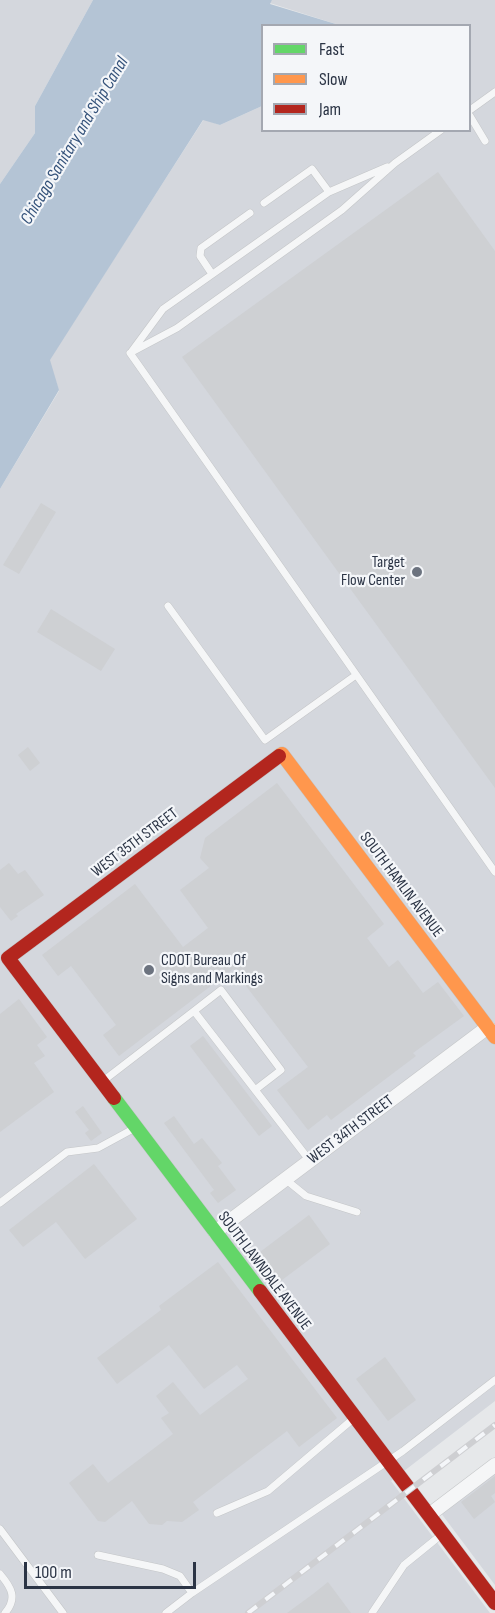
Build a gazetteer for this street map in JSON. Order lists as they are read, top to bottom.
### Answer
{
  "streets": {
    "street": [
      "WEST 35TH STREET",
      "SOUTH HAMLIN AVENUE",
      "WEST 34TH STREET",
      "SOUTH LAWNDALE AVENUE"
    ]
  },
  "crossings": [
    ["WEST 35TH STREET", "SOUTH HAMLIN AVENUE"],
    ["WEST 35TH STREET", "SOUTH LAWNDALE AVENUE"],
    ["SOUTH HAMLIN AVENUE", "WEST 34TH STREET"],
    ["WEST 34TH STREET", "SOUTH LAWNDALE AVENUE"]
  ],
  "water": ["Chicago Sanitary and Ship Canal"],
  "places": ["Target Flow Center", "CDOT Bureau Of Signs and Markings"],
  "legend": ["Fast", "Slow", "Jam"],
  "scale_bar": "100 m"
}
